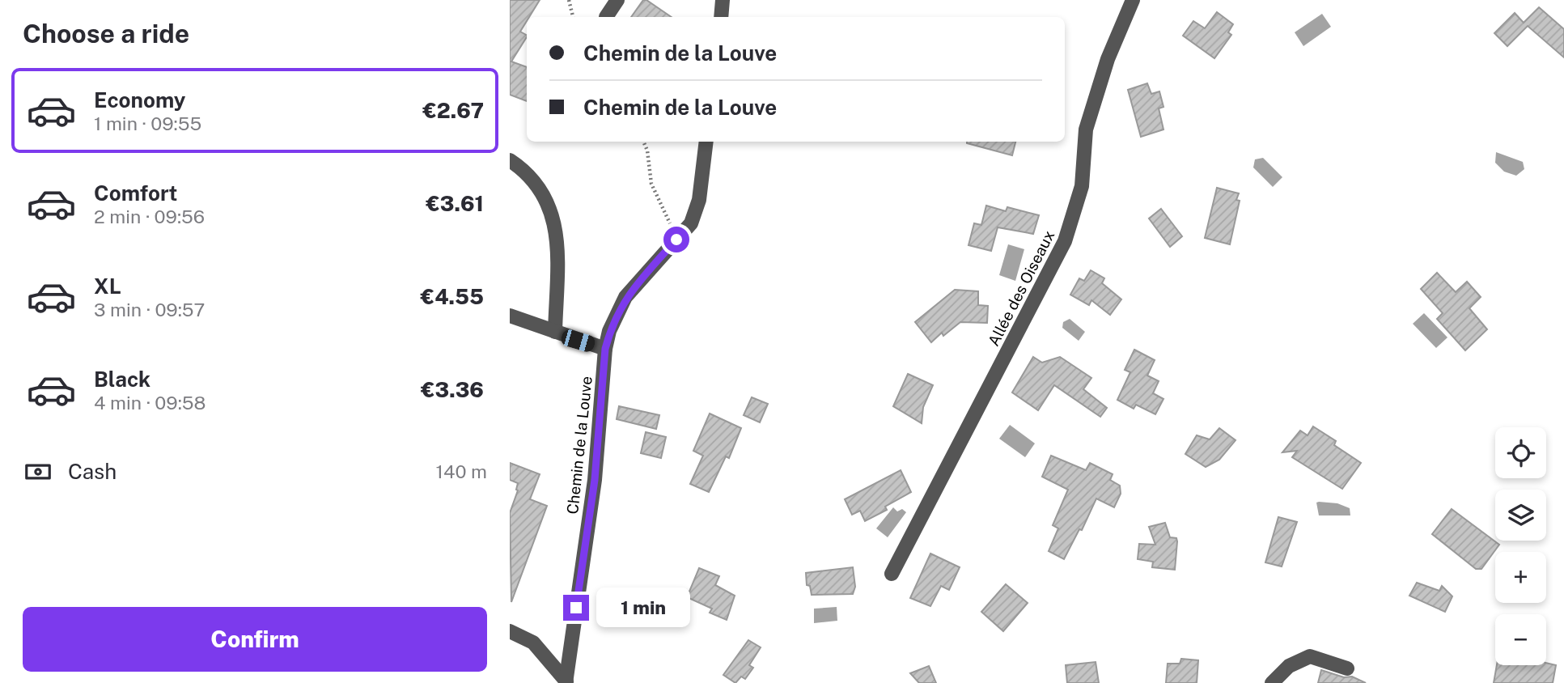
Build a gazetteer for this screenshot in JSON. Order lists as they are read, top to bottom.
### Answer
{
  "streets": {
    "street": ["Allée des Oiseaux", "Chemin de la Louve"]
  },
  "page": {
    "heading": "Choose a ride",
    "banner": ["Chemin de la Louve", "Chemin de la Louve"],
    "list": [
      {
        "name": "Economy",
        "note": "1 min · 09:55",
        "value": "€2.67"
      },
      {
        "name": "Comfort",
        "note": "2 min · 09:56",
        "value": "€3.61"
      },
      {
        "name": "XL",
        "note": "3 min · 09:57",
        "value": "€4.55"
      },
      {
        "name": "Black",
        "note": "4 min · 09:58",
        "value": "€3.36"
      }
    ],
    "map_buttons": ["+", "−"],
    "pay": ["Cash", "140 m"],
    "bubble": "1 min",
    "buttons": "Confirm"
  }
}
